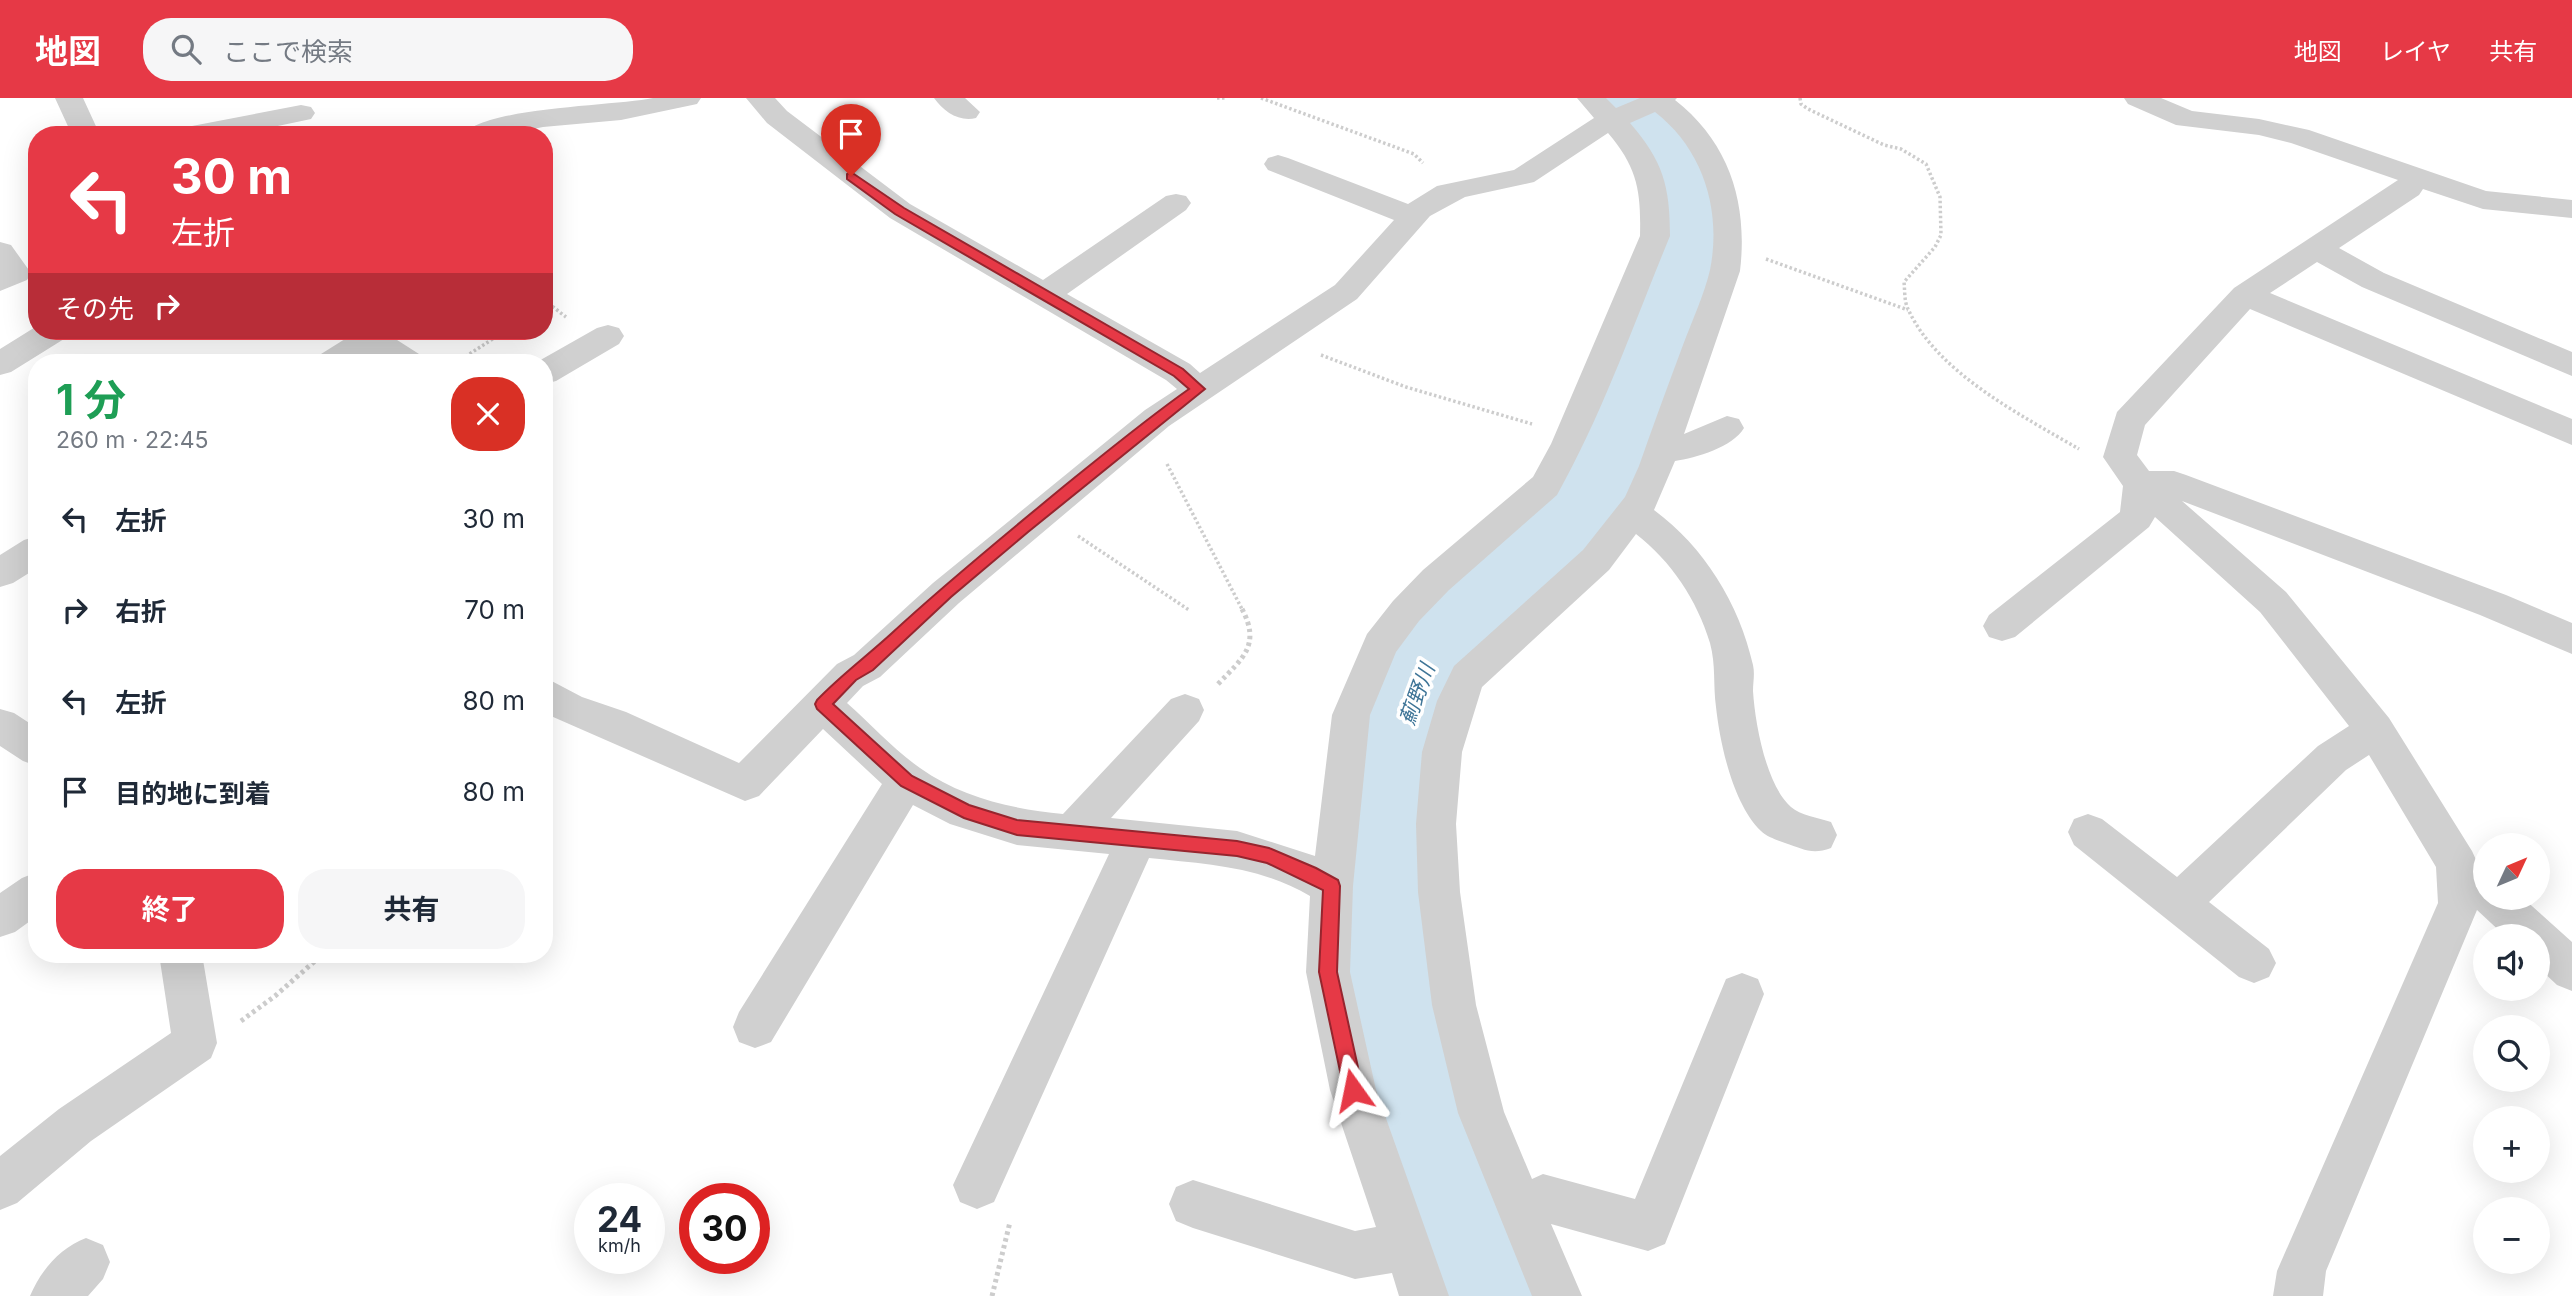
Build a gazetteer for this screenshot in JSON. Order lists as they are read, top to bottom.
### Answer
{
  "water": ["薊野川"],
  "north": "top right",
  "page": {
    "header": "地図",
    "search": "ここで検索",
    "nav": ["地図", "レイヤ", "共有"],
    "turn": ["30 m", "左折"],
    "then": "その先",
    "heading": ["1 分", "260 m · 22:45"],
    "list": [
      {
        "name": "左折",
        "value": "30 m"
      },
      {
        "name": "右折",
        "value": "70 m"
      },
      {
        "name": "左折",
        "value": "80 m"
      },
      {
        "name": "目的地に到着",
        "value": "80 m"
      }
    ],
    "map_buttons": ["+", "−"],
    "buttons": ["終了", "共有"],
    "speed": "24 km/h",
    "limit": "30"
  }
}
